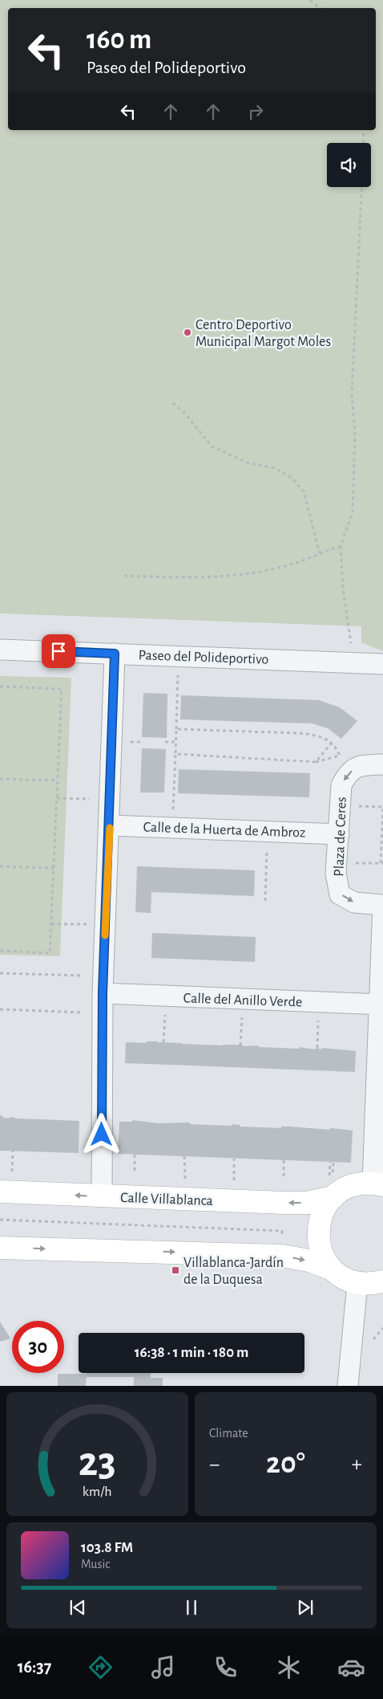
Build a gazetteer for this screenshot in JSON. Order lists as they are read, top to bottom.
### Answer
{
  "streets": {
    "main road": ["Calle Villablanca"],
    "street": [
      "Paseo del Polideportivo",
      "Calle de la Huerta de Ambroz",
      "Plaza de Ceres",
      "Calle del Anillo Verde"
    ]
  },
  "crossings": [
    ["Calle de la Huerta de Ambroz", "Plaza de Ceres"]
  ],
  "places": {
    "other": ["Centro Deportivo Municipal Margot Moles"],
    "transit": ["Villablanca-Jardín de la Duquesa"]
  },
  "page": {
    "turn": ["160 m", "Paseo del Polideportivo"],
    "limit": "30",
    "trip": "16:38 · 1 min · 180 m",
    "tile": "Climate",
    "heat": ["−", "20°", "+"],
    "song": ["103.8 FM", "Music"],
    "tabs": "16:37",
    "gauge": ["23", "km/h"]
  }
}
